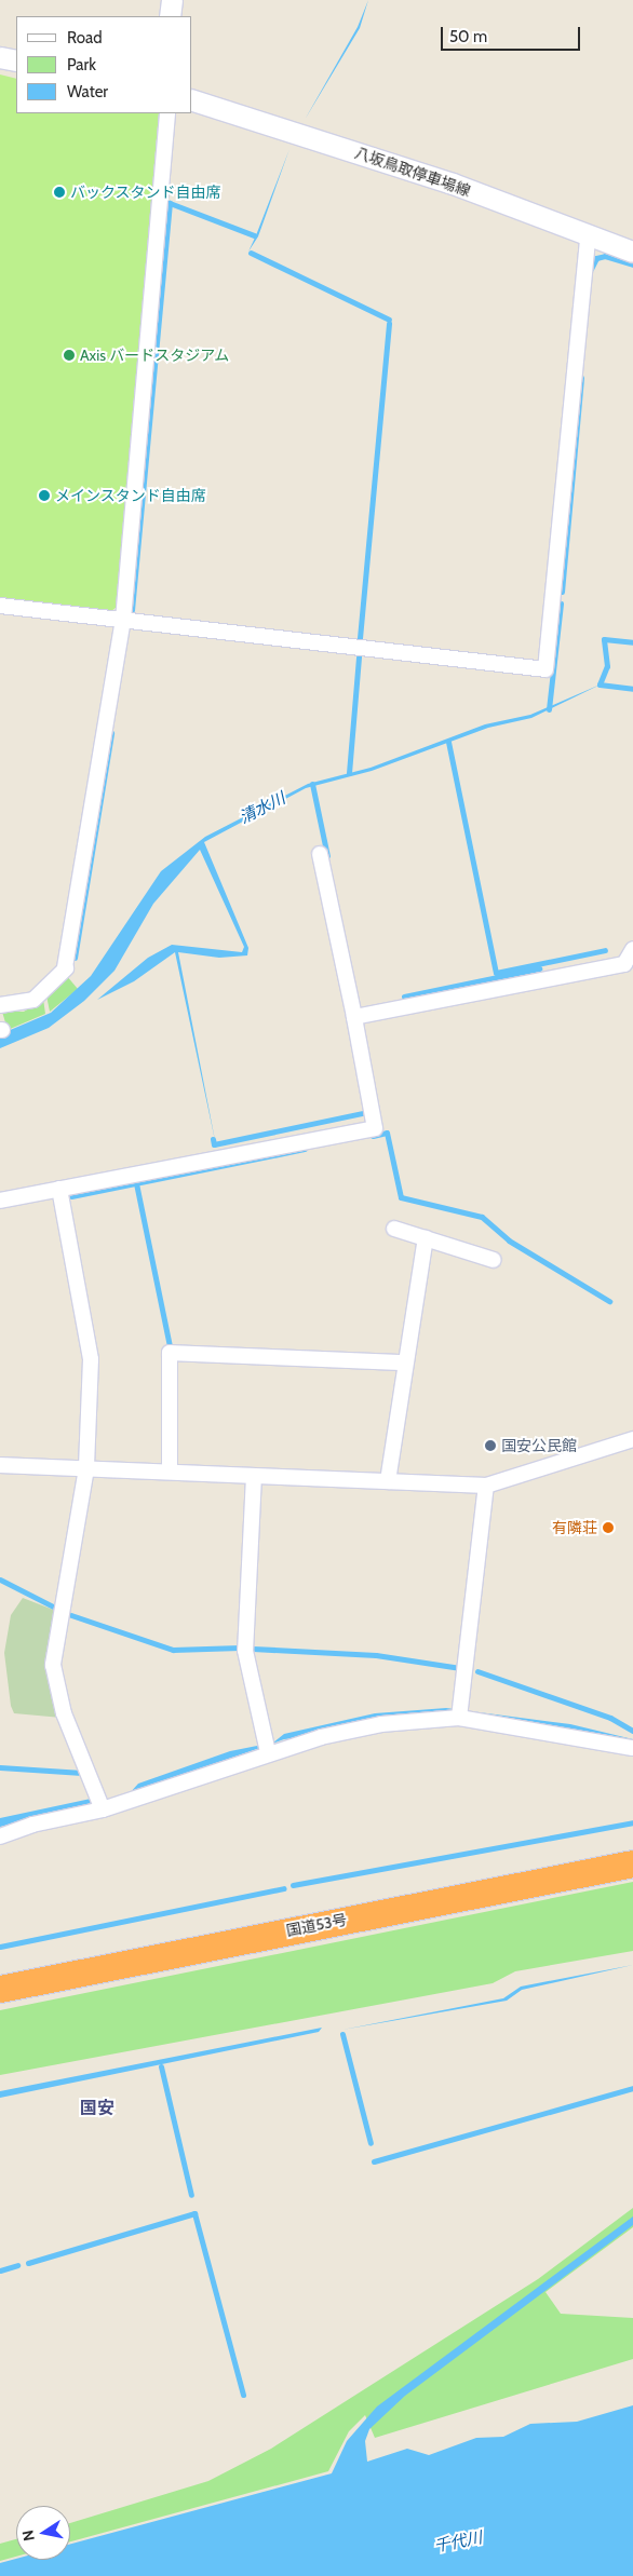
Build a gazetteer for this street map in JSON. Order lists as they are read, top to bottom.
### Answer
{
  "streets": {
    "highway": ["国道53号"],
    "main road": ["八坂鳥取停車場線"]
  },
  "districts": ["国安"],
  "water": ["清水川", "千代川"],
  "places": [
    "バックスタンド自由席",
    "Axis バードスタジアム",
    "メインスタンド自由席",
    "国安公民館",
    "有隣荘"
  ],
  "legend": ["Road", "Park", "Water"],
  "scale_bar": "50 m",
  "north": "left"
}
